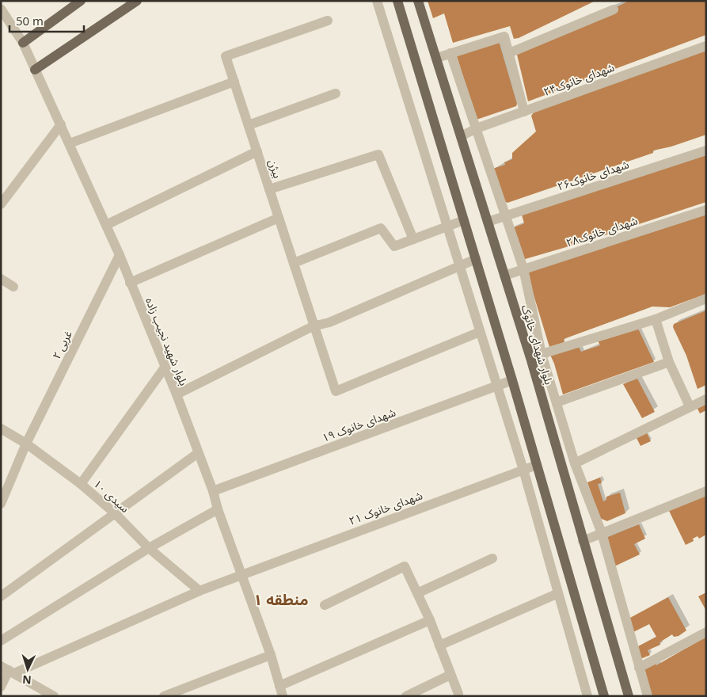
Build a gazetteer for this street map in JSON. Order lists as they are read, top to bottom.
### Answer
{
  "streets": {
    "main road": ["بلوار شهدای خانوک"],
    "street": [
      "شهدای خانوک۲۴",
      "بیژن",
      "شهدای خانوک۲۶",
      "شهدای خانوک۲۸",
      "بلوار شهید نجیب زاده",
      "غربی ۲",
      "شهدای خانوک ۱۹",
      "سیدی ۱۰",
      "شهدای خانوک ۲۱"
    ]
  },
  "crossings": [
    ["شهدای خانوک۲۴", "بلوار شهدای خانوک"],
    ["شهدای خانوک۲۶", "بلوار شهدای خانوک"],
    ["شهدای خانوک۲۸", "بلوار شهدای خانوک"],
    ["بلوار شهید نجیب زاده", "غربی ۲"],
    ["بلوار شهید نجیب زاده", "شهدای خانوک ۱۹"],
    ["بلوار شهید نجیب زاده", "شهدای خانوک ۲۱"],
    ["غربی ۲", "سیدی ۱۰"],
    ["سیدی ۱۰", "شهدای خانوک ۲۱"]
  ],
  "districts": ["منطقه ۱"],
  "scale_bar": "50 m",
  "north": "bottom"
}
